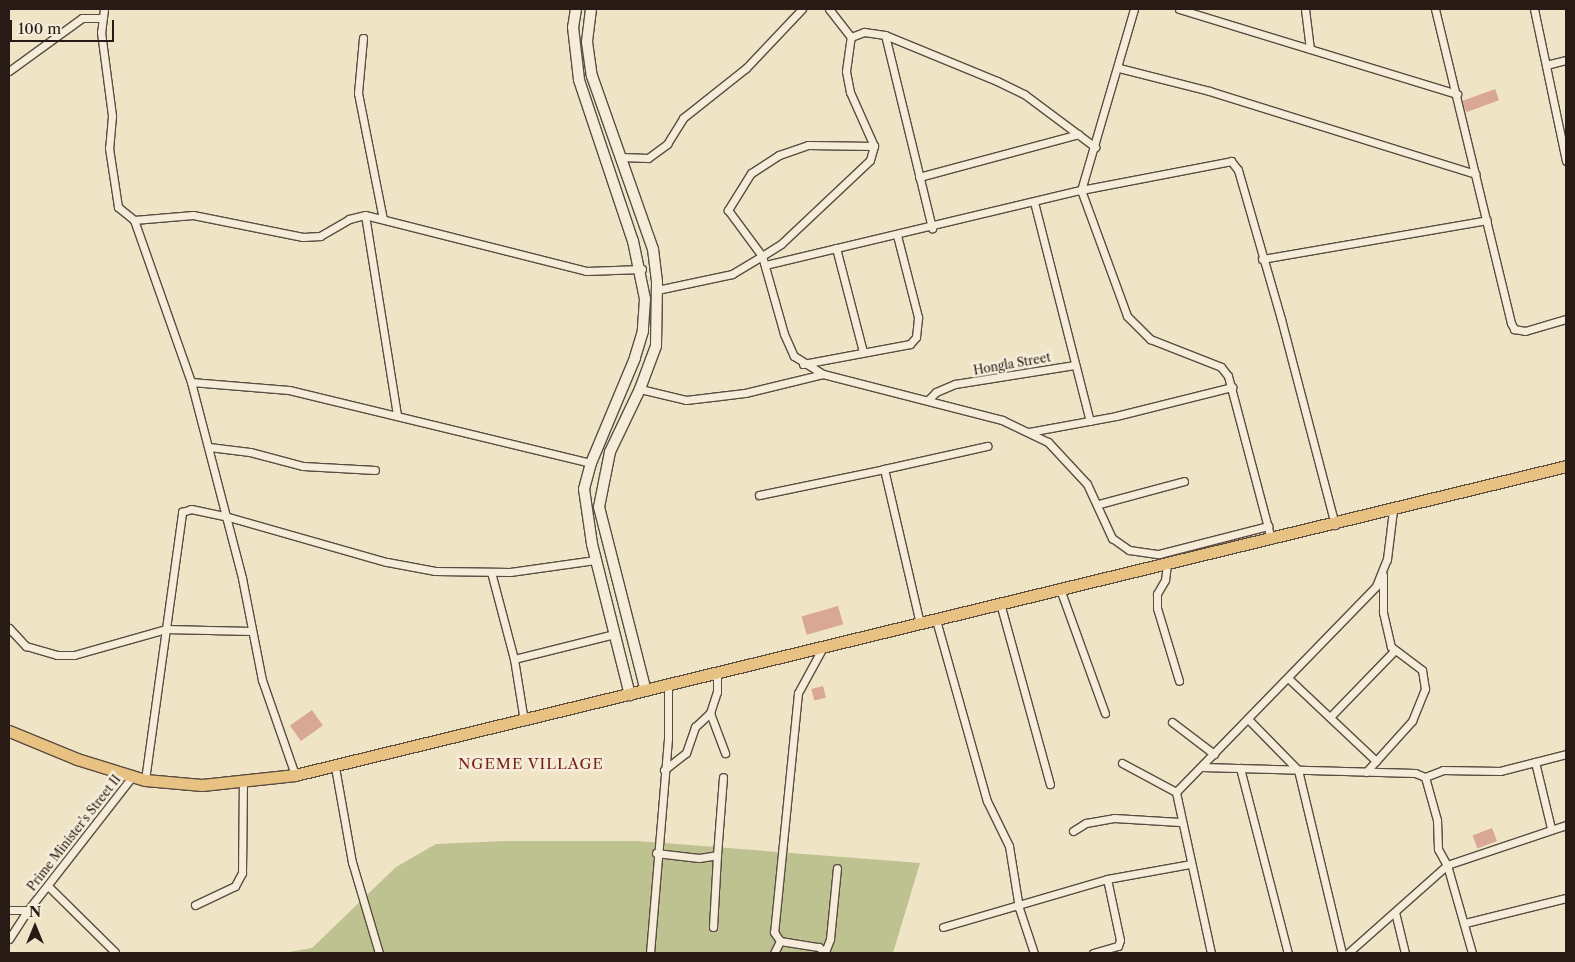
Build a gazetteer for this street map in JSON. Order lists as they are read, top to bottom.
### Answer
{
  "streets": {
    "street": ["Hongla Street", "Prime Minister's Street II"]
  },
  "districts": ["NGEME VILLAGE"],
  "scale_bar": "100 m",
  "north": "top"
}
